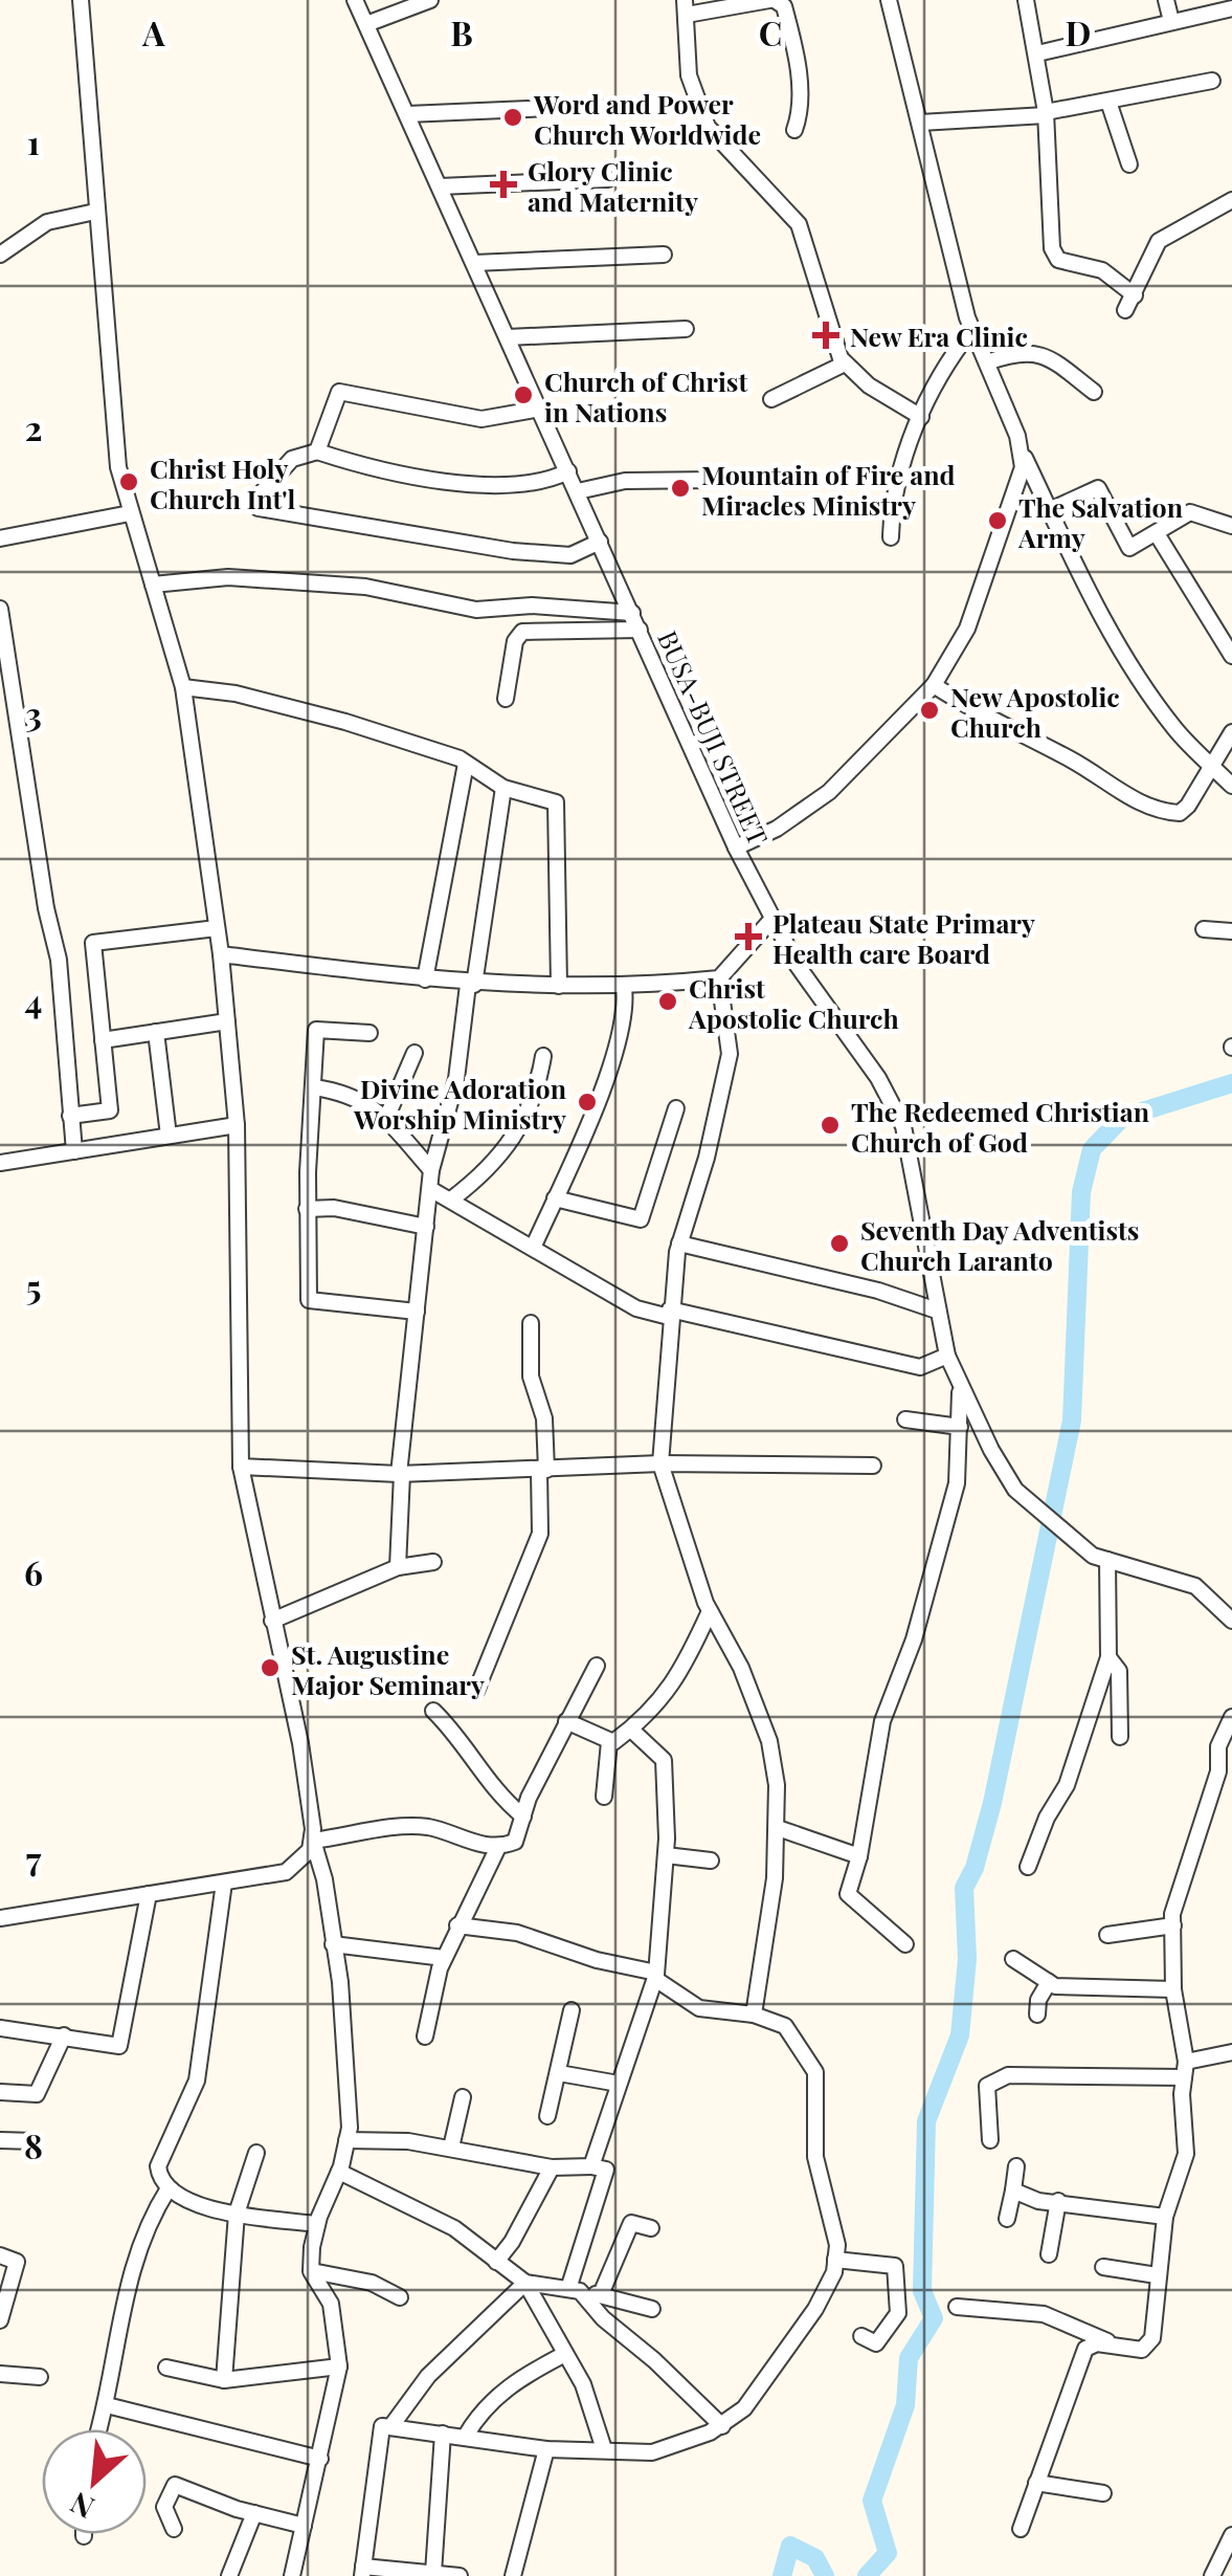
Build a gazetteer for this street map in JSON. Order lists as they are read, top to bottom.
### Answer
{
  "streets": {
    "street": ["BUSA-BUJI STREET"]
  },
  "places": {
    "other": [
      "Word and Power Church Worldwide",
      "Church of Christ in Nations",
      "Christ Holy Church Int'l",
      "Mountain of Fire and Miracles Ministry",
      "The Salvation Army",
      "New Apostolic Church",
      "Christ Apostolic Church",
      "Divine Adoration Worship Ministry",
      "The Redeemed Christian Church of God",
      "Seventh Day Adventists Church Laranto",
      "St. Augustine Major Seminary"
    ],
    "health": ["Glory Clinic and Maternity", "New Era Clinic", "Plateau State Primary Health care Board"]
  },
  "north": "bottom left",
  "grid": {
    "columns": [
      "A",
      "B",
      "C",
      "D"
    ],
    "rows": [
      "1",
      "2",
      "3",
      "4",
      "5",
      "6",
      "7",
      "8"
    ]
  }
}
